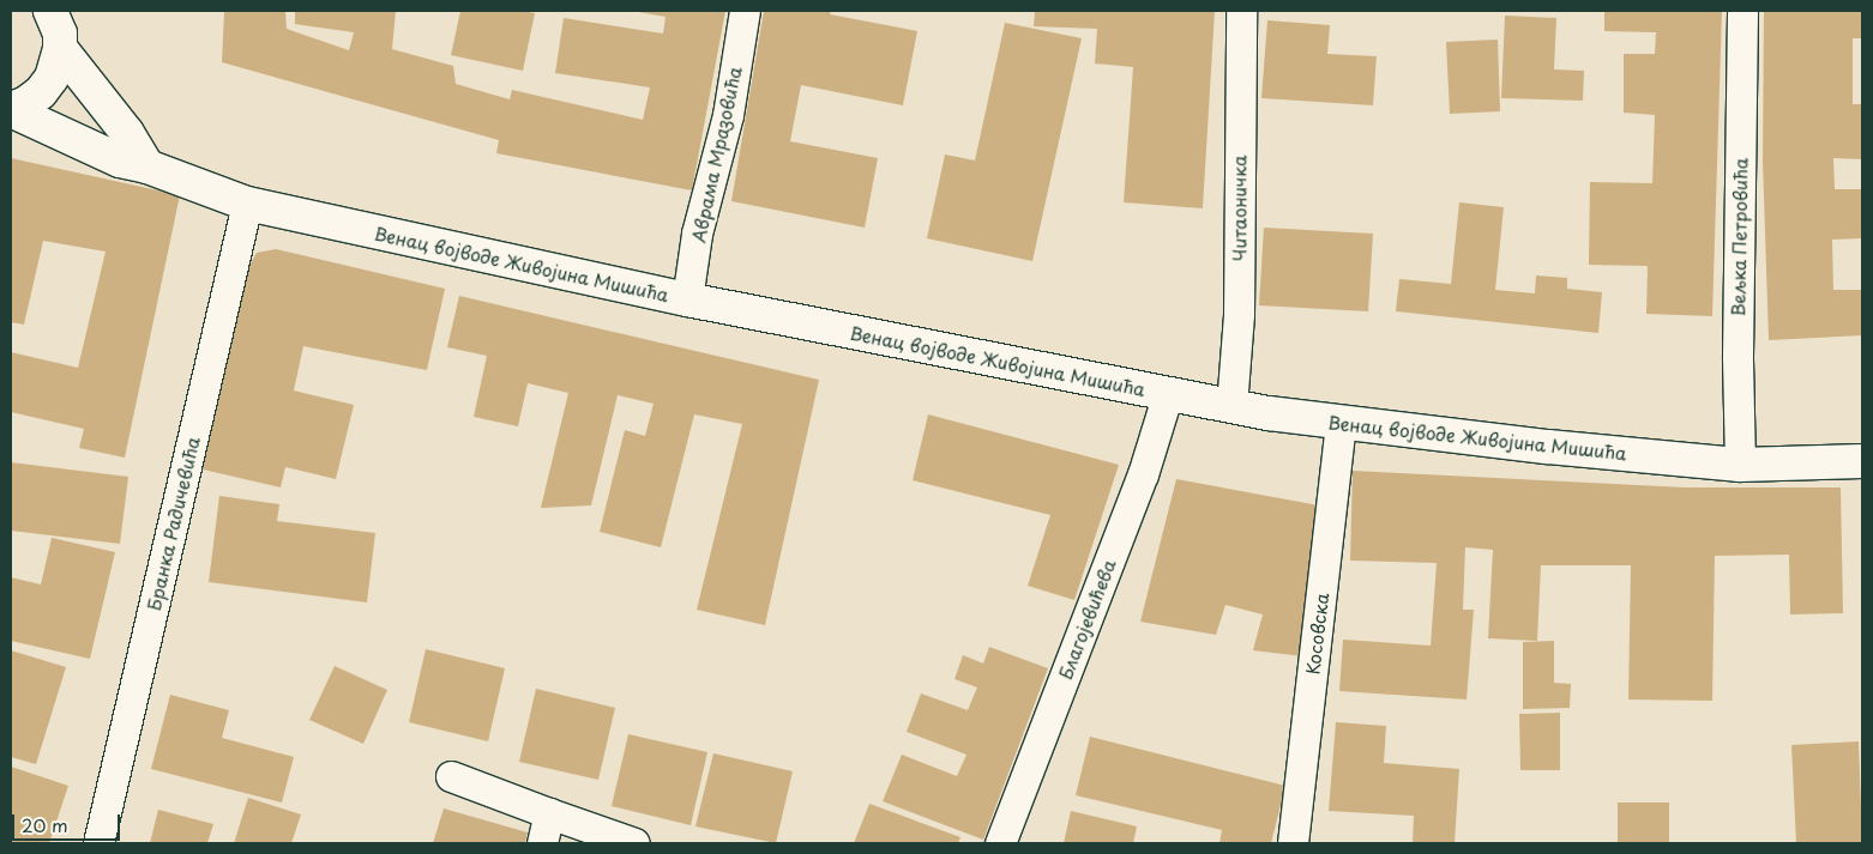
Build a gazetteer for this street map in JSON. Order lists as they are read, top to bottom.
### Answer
{
  "streets": {
    "main road": ["Венац војводе Живојина Мишића"],
    "street": [
      "Аврама Мразовића",
      "Читаоничка",
      "Вељка Петровића",
      "Бранка Радичевића",
      "Благојевићева",
      "Косовска"
    ]
  },
  "crossings": [
    ["Аврама Мразовића", "Венац војводе Живојина Мишића"],
    ["Читаоничка", "Венац војводе Живојина Мишића"],
    ["Вељка Петровића", "Венац војводе Живојина Мишића"],
    ["Венац војводе Живојина Мишића", "Бранка Радичевића"],
    ["Венац војводе Живојина Мишића", "Благојевићева"],
    ["Венац војводе Живојина Мишића", "Косовска"]
  ],
  "scale_bar": "20 m"
}
